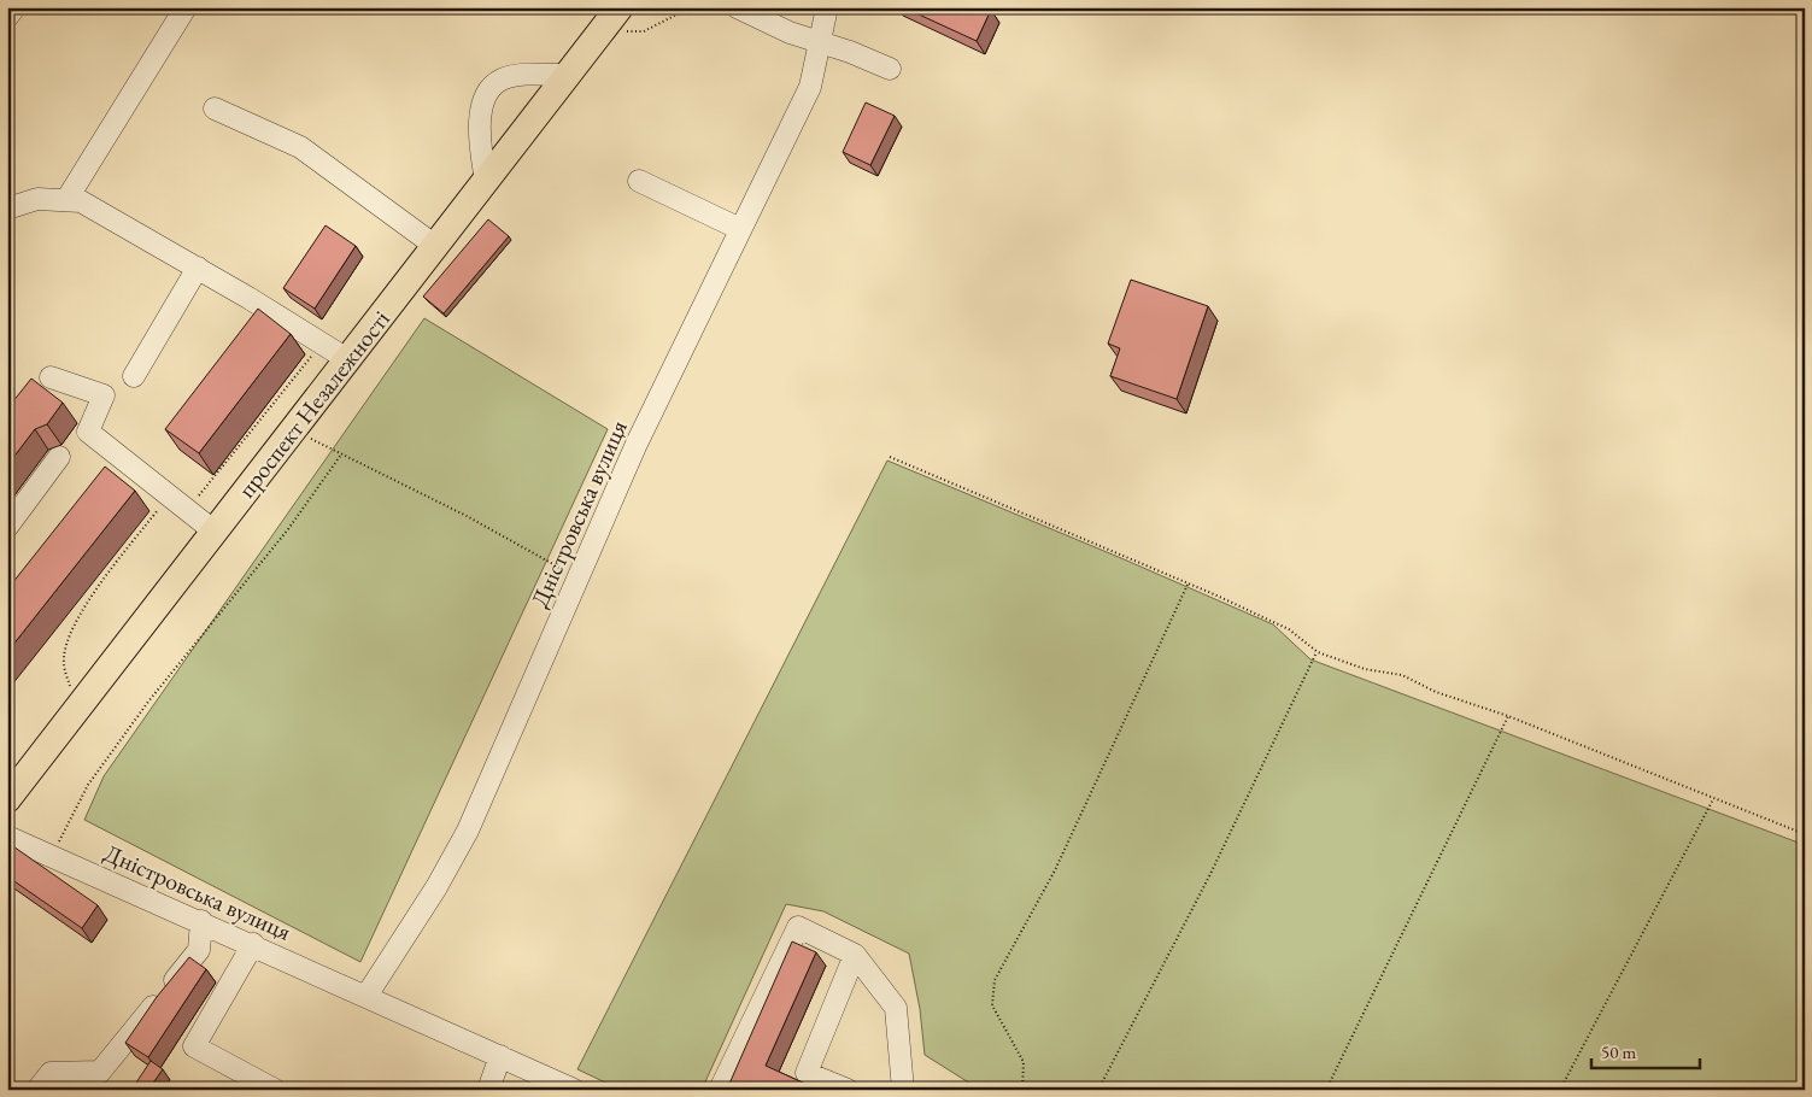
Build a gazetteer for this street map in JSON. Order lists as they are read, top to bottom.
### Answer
{
  "streets": {
    "main road": ["проспект Незалежності"],
    "street": ["Дністровська вулиця"]
  },
  "scale_bar": "50 m"
}
